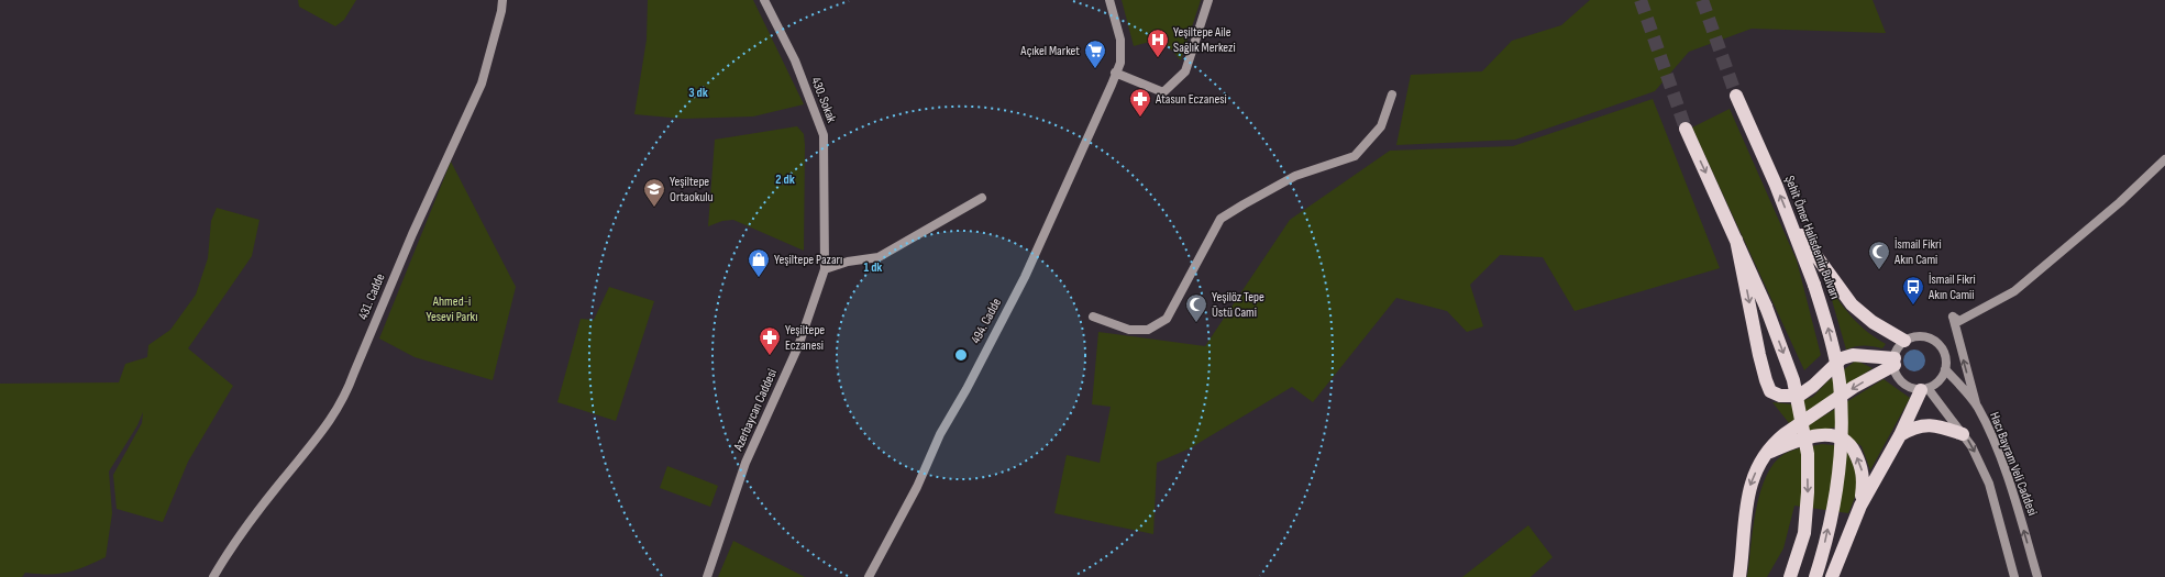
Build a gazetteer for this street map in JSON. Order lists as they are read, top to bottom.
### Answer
{
  "streets": {
    "highway": ["Şehit Ömer Halisdemir Bulvarı"],
    "street": [
      "430. Sokak",
      "431. Cadde",
      "494. Cadde",
      "Azerbaycan Caddesi",
      "Hacı Bayram Veli Caddesi"
    ]
  },
  "crossings": [
    ["430. Sokak", "Azerbaycan Caddesi"]
  ],
  "parks": ["Ahmed-i Yesevi Parkı"],
  "places": {
    "hospital": ["Yeşiltepe Aile Sağlık Merkezi"],
    "supermarket": ["Açıkel Market"],
    "pharmacy": ["Atasun Eczanesi", "Yeşiltepe Eczanesi"],
    "school or university": ["Yeşiltepe Ortaokulu"],
    "mosque": ["İsmail Fikri Akın Cami", "Yeşilöz Tepe Üstü Cami"],
    "shop": ["Yeşiltepe Pazarı"],
    "bus stop": ["İsmail Fikri Akın Camii"]
  },
  "rings": ["3 dk", "2 dk", "1 dk"]
}
